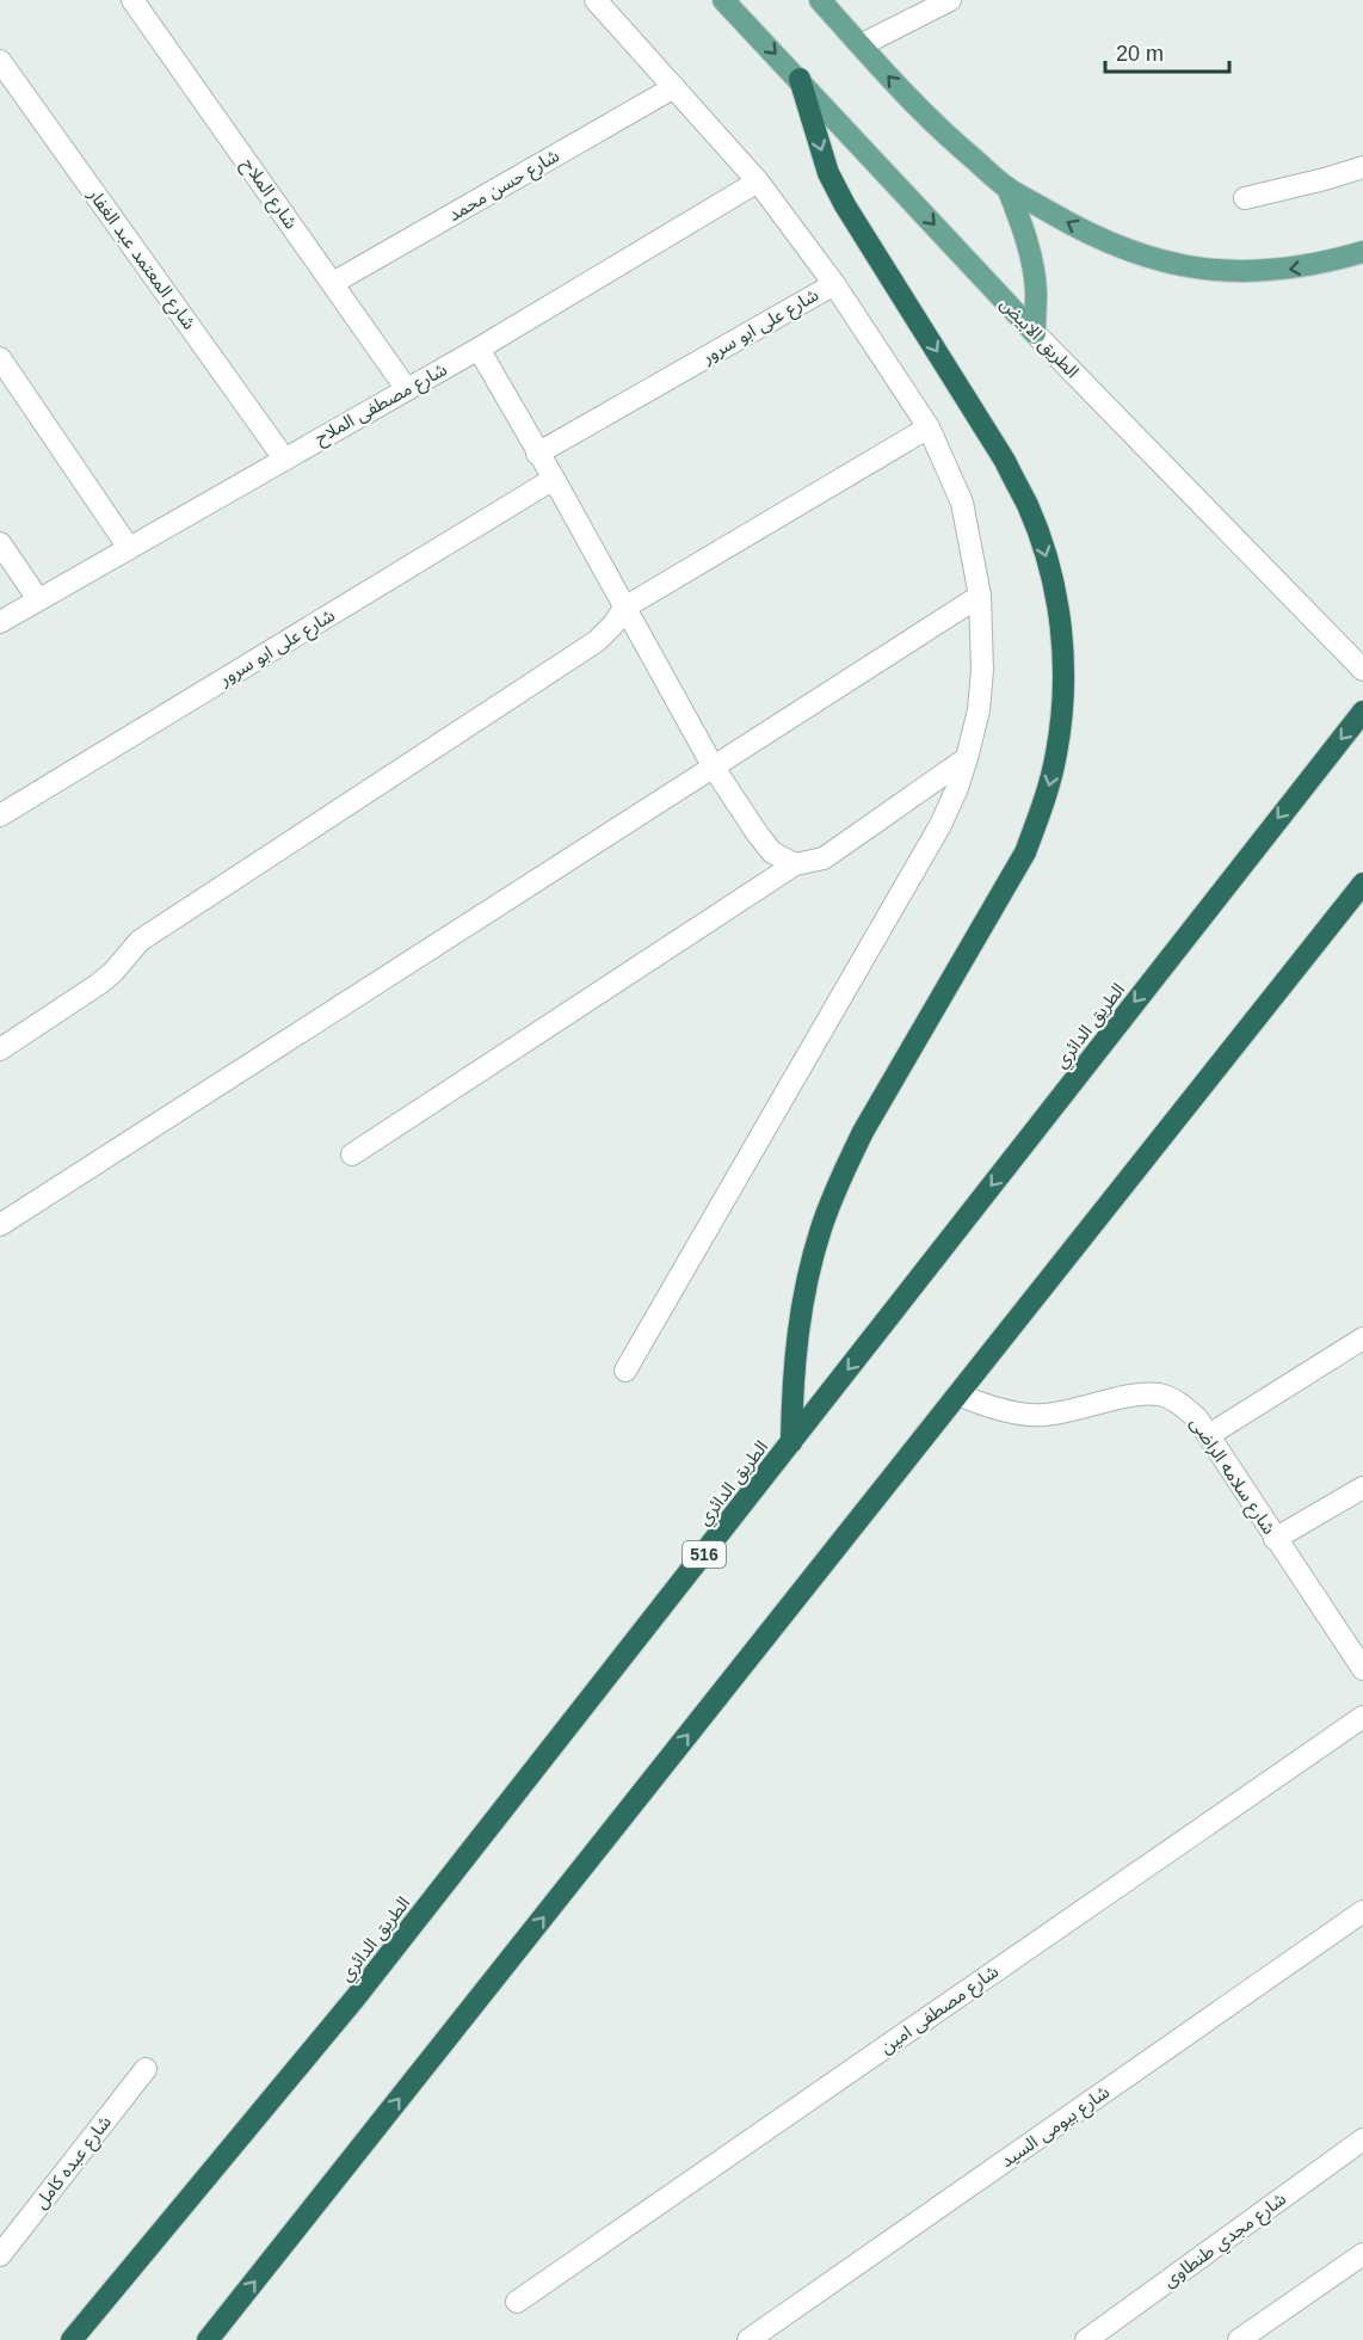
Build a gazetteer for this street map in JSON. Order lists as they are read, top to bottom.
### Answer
{
  "streets": {
    "highway": ["الطريق الدائري", "516"],
    "main road": ["الطريق الابيض"],
    "street": [
      "شارع حسن محمد",
      "شارع الملاح",
      "شارع المعتمد عبد الغفار",
      "شارع على ابو سرور",
      "شارع مصطفى الملاح",
      "شارع سلامه الراضى",
      "شارع مصطفى امين",
      "شارع بيومى السيد",
      "شارع عبده كامل",
      "شارع مجدي طنطاوى"
    ]
  },
  "crossings": [
    ["شارع حسن محمد", "شارع الملاح"],
    ["شارع الملاح", "شارع مصطفى الملاح"],
    ["شارع المعتمد عبد الغفار", "شارع مصطفى الملاح"]
  ],
  "scale_bar": "20 m"
}
